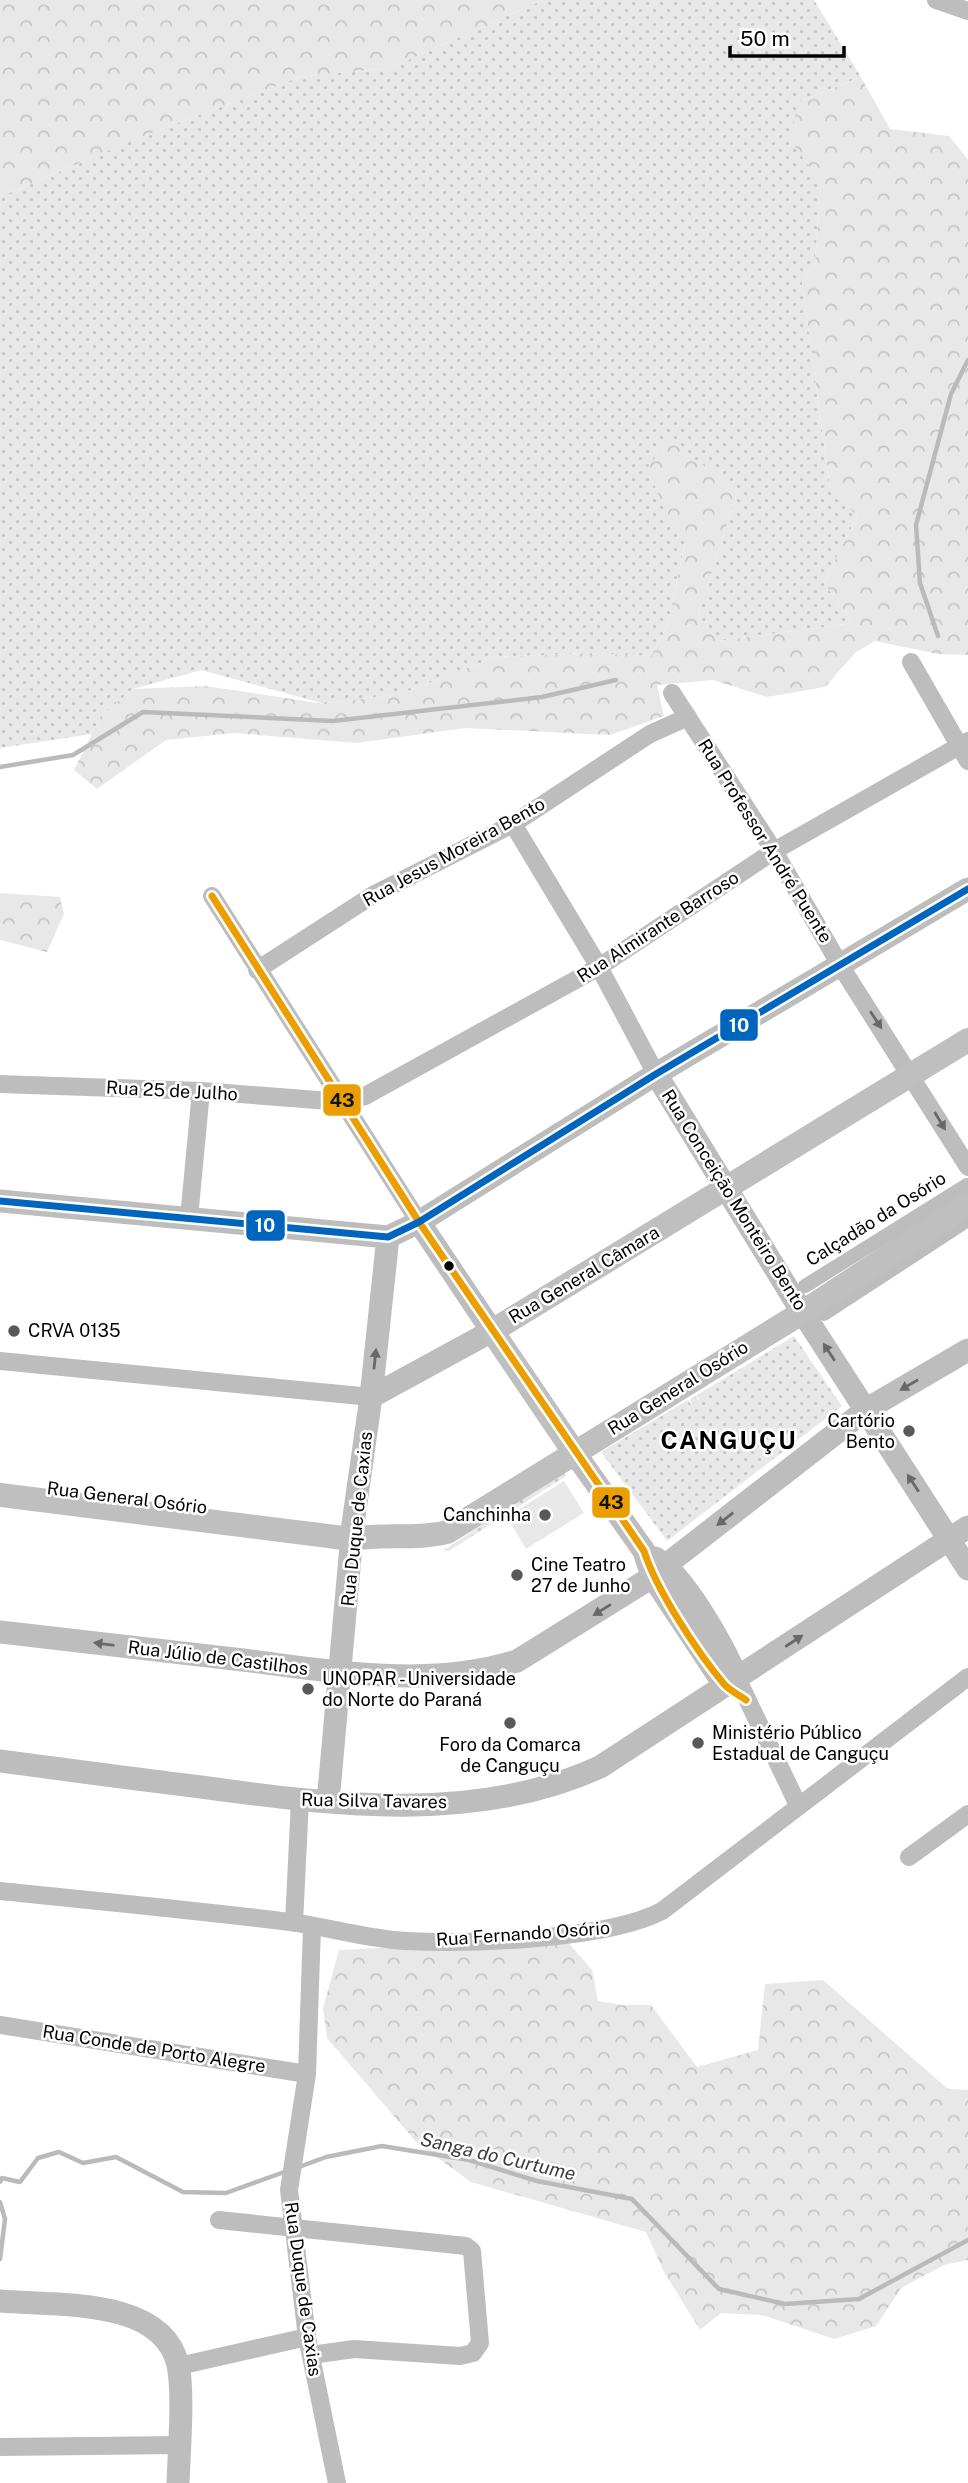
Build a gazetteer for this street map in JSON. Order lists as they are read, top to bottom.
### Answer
{
  "streets": {
    "main road": ["Rua General Câmara", "Rua General Osório"],
    "street": [
      "Rua Professor André Puente",
      "Rua Jesus Moreira Bento",
      "Rua Almirante Barroso",
      "Rua 25 de Julho",
      "Rua Conceição Monteiro Bento",
      "Calçadão da Osório",
      "Rua Duque de Caxias",
      "Rua Júlio de Castilhos",
      "Rua Silva Tavares",
      "Rua Fernando Osório",
      "Rua Conde de Porto Alegre"
    ]
  },
  "crossings": [
    ["Rua Professor André Puente", "Rua Jesus Moreira Bento"],
    ["Rua Professor André Puente", "Rua Almirante Barroso"],
    ["Rua Professor André Puente", "Calçadão da Osório"],
    ["Rua Professor André Puente", "Rua General Câmara"],
    ["Rua Professor André Puente", "Rua General Osório"],
    ["Rua Jesus Moreira Bento", "Rua Conceição Monteiro Bento"],
    ["Rua Almirante Barroso", "Rua 25 de Julho"],
    ["Rua Almirante Barroso", "Rua Conceição Monteiro Bento"],
    ["Rua Conceição Monteiro Bento", "Rua General Câmara"],
    ["Rua Conceição Monteiro Bento", "Rua General Osório"],
    ["Rua Conceição Monteiro Bento", "Rua Júlio de Castilhos"],
    ["Rua Conceição Monteiro Bento", "Rua Silva Tavares"],
    ["Calçadão da Osório", "Rua General Osório"],
    ["Rua General Câmara", "Rua Duque de Caxias"],
    ["Rua General Osório", "Rua Duque de Caxias"],
    ["Rua Duque de Caxias", "Rua Júlio de Castilhos"],
    ["Rua Duque de Caxias", "Rua Silva Tavares"],
    ["Rua Duque de Caxias", "Rua Fernando Osório"],
    ["Rua Duque de Caxias", "Rua Conde de Porto Alegre"]
  ],
  "one_way": ["Rua Professor André Puente", "Rua Júlio de Castilhos"],
  "districts": ["CANGUÇU"],
  "water": ["Sanga do Curtume"],
  "places": [
    "CRVA 0135",
    "Cartório Bento",
    "Canchinha",
    "Cine Teatro 27 de Junho",
    "UNOPAR - Universidade do Norte do Paraná",
    "Foro da Comarca de Canguçu",
    "Ministério Público Estadual de Canguçu"
  ],
  "lines": ["transit line 10", "transit line 43"],
  "scale_bar": "50 m"
}
